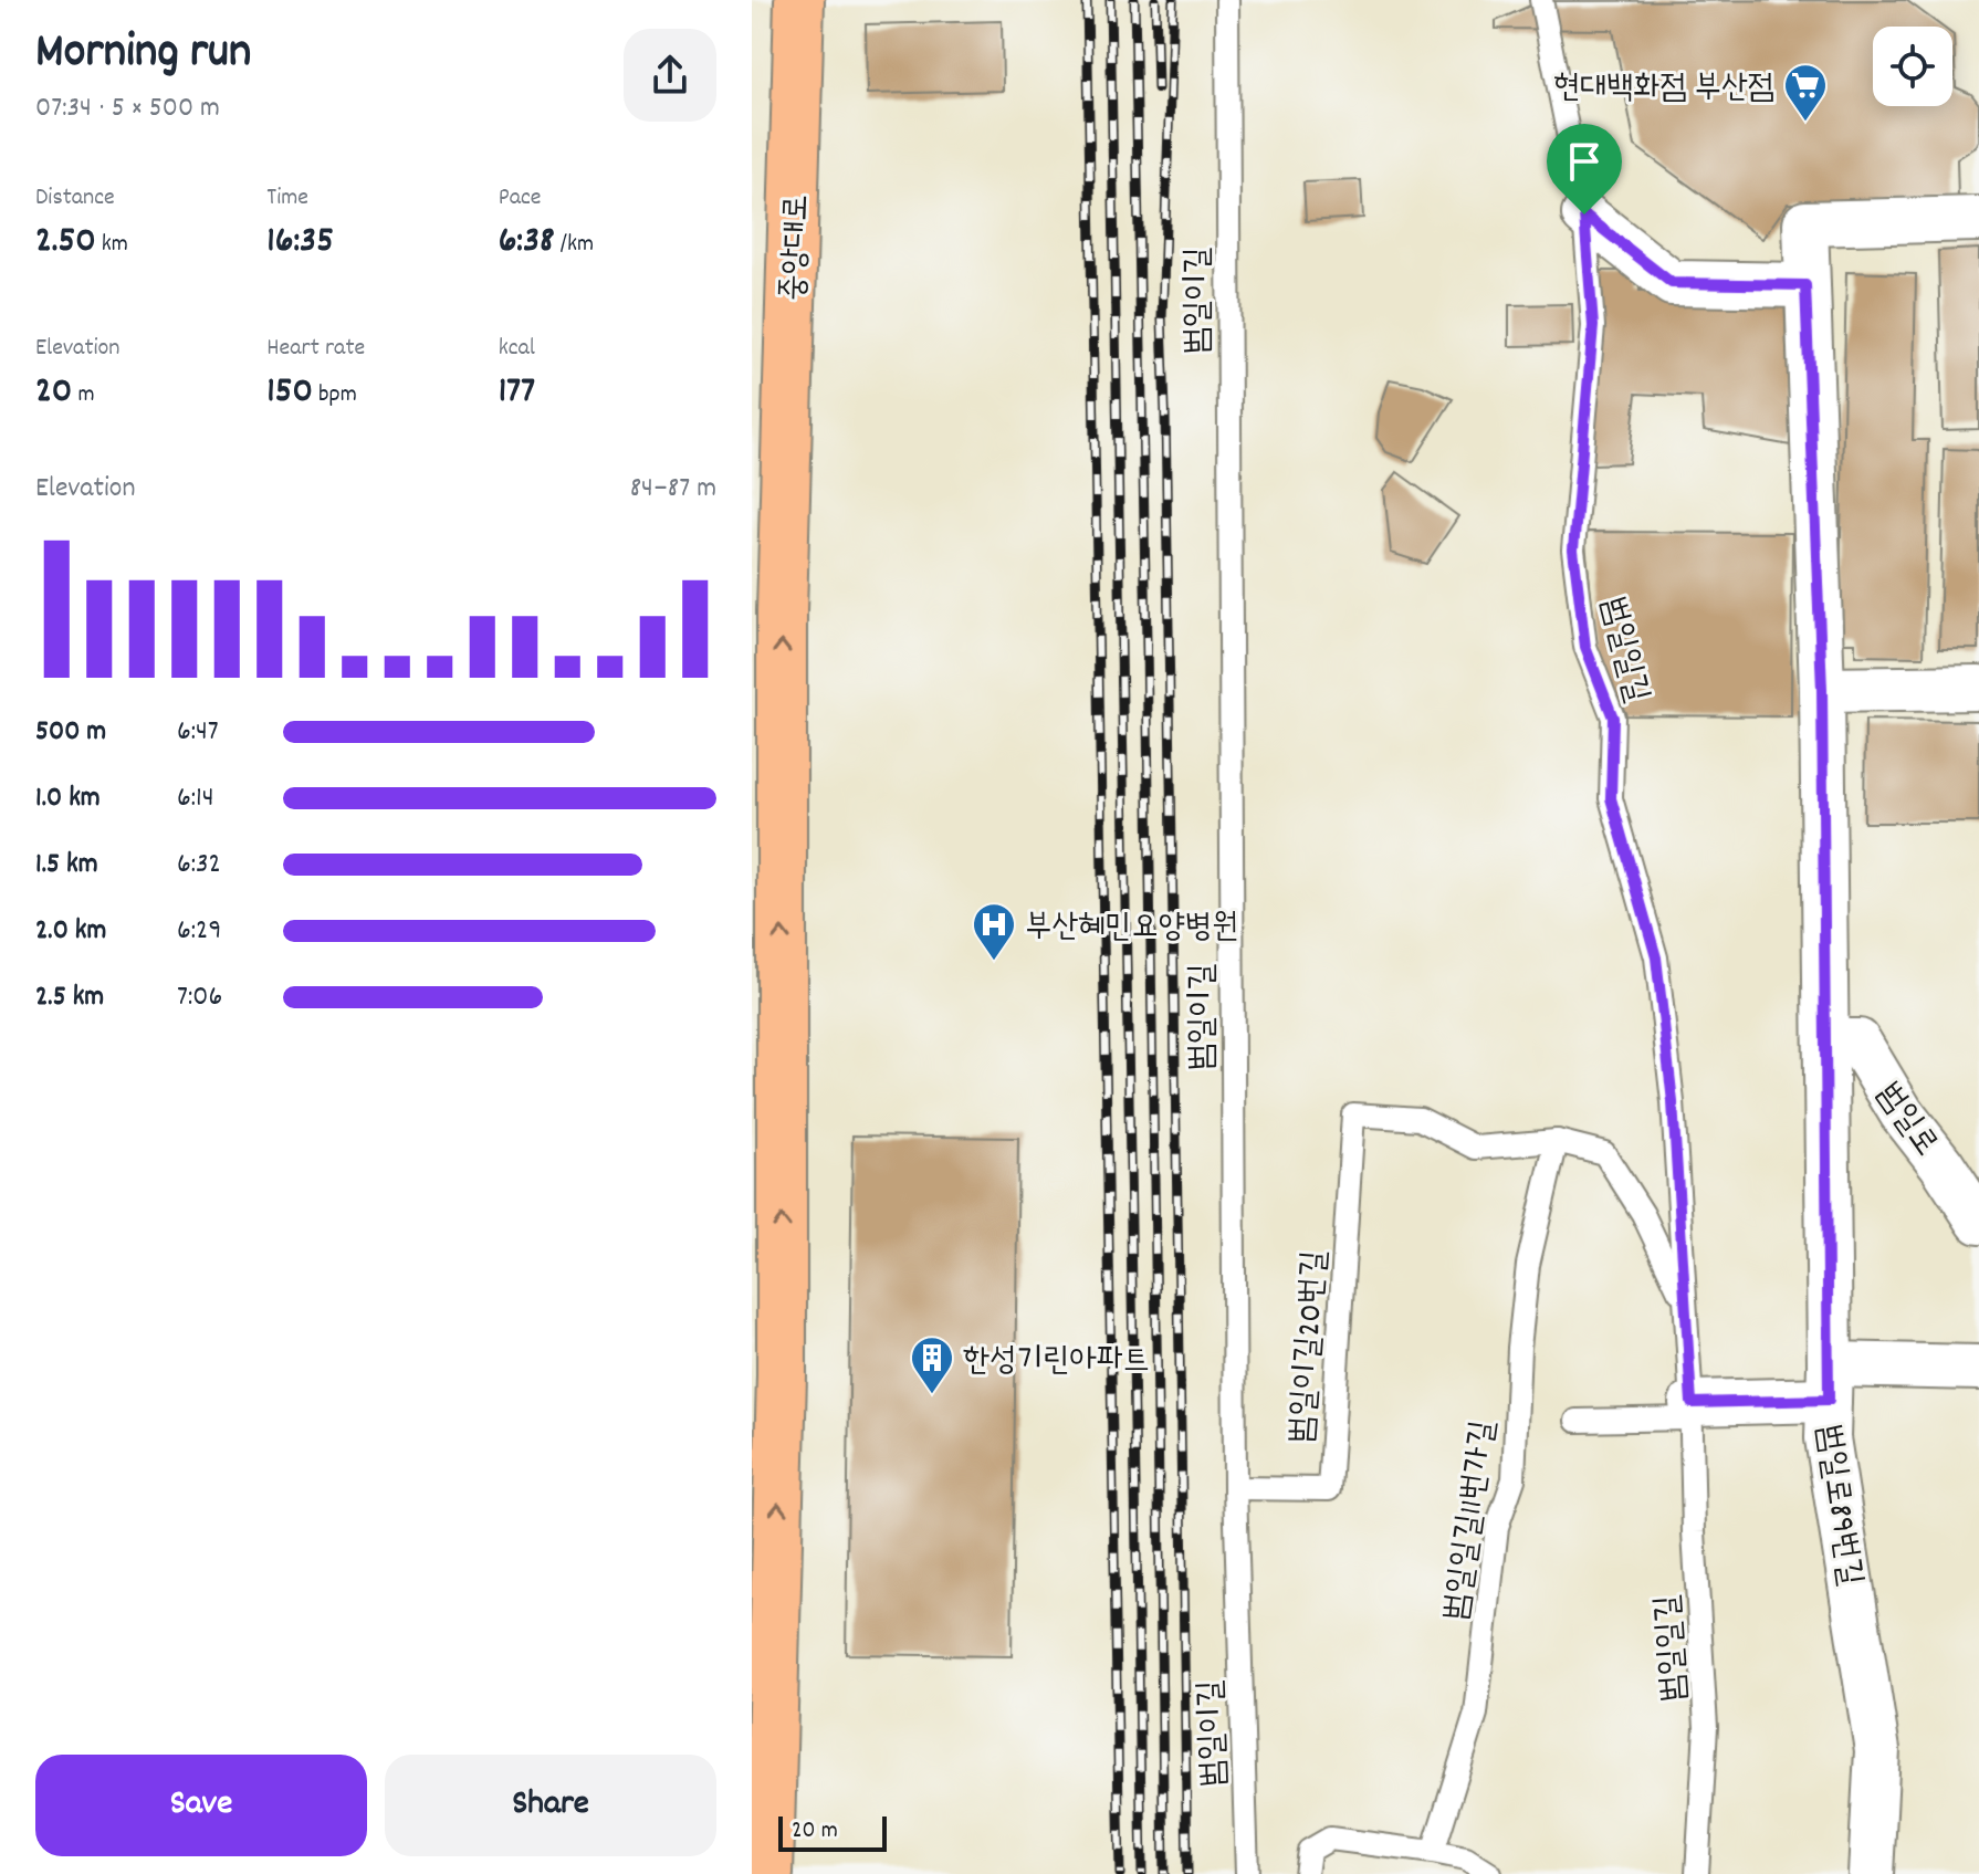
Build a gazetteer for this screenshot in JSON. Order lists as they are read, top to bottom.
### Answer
{
  "streets": {
    "main road": ["중앙대로"],
    "street": ["범일로", "범일로89번길"],
    "lane": [
      "범일이길",
      "범일일길",
      "범일이길20번길",
      "범일일길11번가길"
    ]
  },
  "crossings": [
    ["범일이길", "범일이길20번길"],
    ["범일로", "범일로89번길"],
    ["범일이길20번길", "범일일길11번가길"]
  ],
  "one_way": ["중앙대로"],
  "places": {
    "supermarket": ["현대백화점 부산점"],
    "hospital": ["부산혜민요양병원"],
    "building": ["한성기린아파트"]
  },
  "scale_bar": "20 m",
  "page": {
    "heading": ["Morning run", "07:34 · 5 × 500 m"],
    "stats": [
      ["Distance", "2.50 km"],
      ["Time", "16:35"],
      ["Pace", "6:38 /km"],
      ["Elevation", "20 m"],
      ["Heart rate", "150 bpm"],
      ["kcal", "177"]
    ],
    "chart": ["Elevation", "84–87 m"],
    "list": [
      {
        "name": "500 m",
        "note": "6:47"
      },
      {
        "name": "1.0 km",
        "note": "6:14"
      },
      {
        "name": "1.5 km",
        "note": "6:32"
      },
      {
        "name": "2.0 km",
        "note": "6:29"
      },
      {
        "name": "2.5 km",
        "note": "7:06"
      }
    ],
    "buttons": ["Save", "Share"],
    "scale": "20 m"
  }
}
